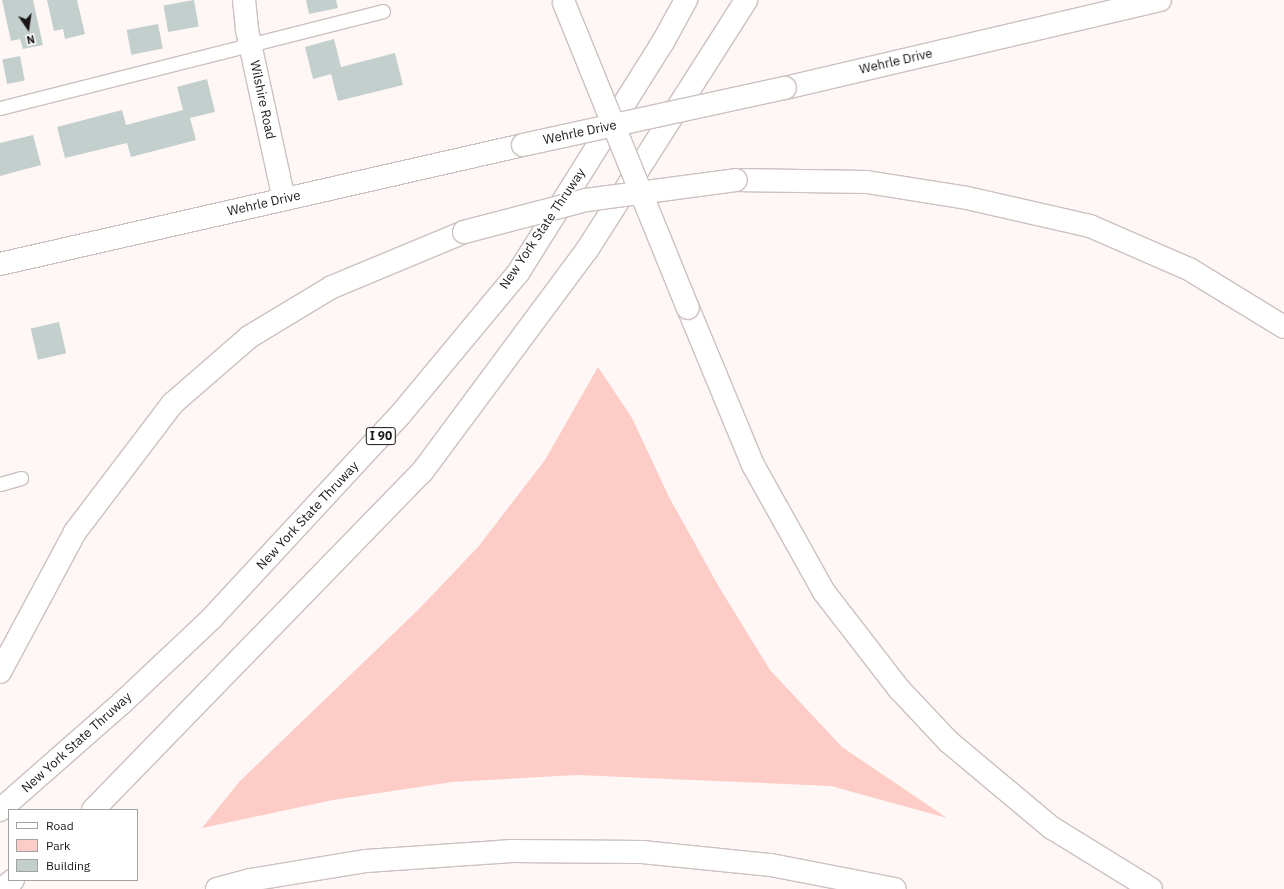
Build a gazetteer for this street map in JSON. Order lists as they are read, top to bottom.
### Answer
{
  "streets": {
    "main road": [
      "Wehrle Drive",
      "Wilshire Road",
      "New York State Thruway",
      "I 90"
    ]
  },
  "crossings": [
    ["Wehrle Drive", "Wilshire Road"]
  ],
  "legend": ["Road", "Park", "Building"],
  "north": "bottom"
}
